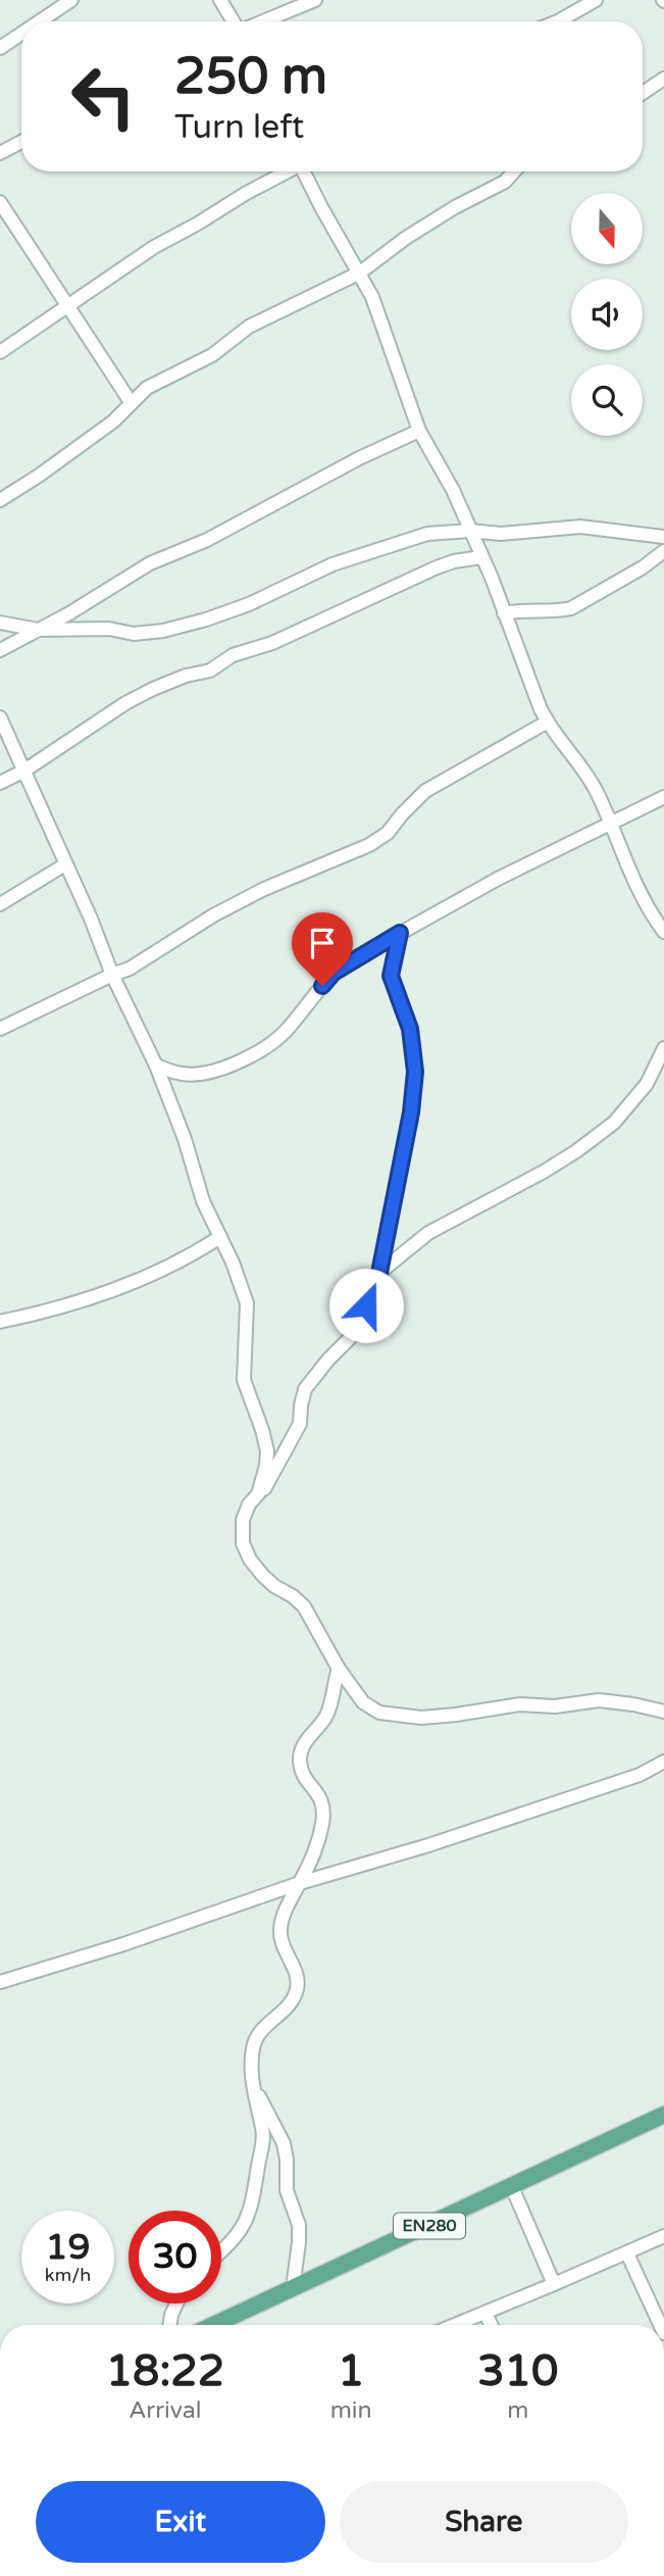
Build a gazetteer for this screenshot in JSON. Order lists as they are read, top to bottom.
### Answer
{
  "streets": {
    "main road": ["EN280"]
  },
  "north": "bottom",
  "page": {
    "turn": ["250 m", "Turn left"],
    "speed": "19 km/h",
    "limit": "30",
    "eta": [
      "18:22",
      "Arrival",
      "1",
      "min",
      "310",
      "m"
    ],
    "buttons": ["Exit", "Share"]
  }
}
